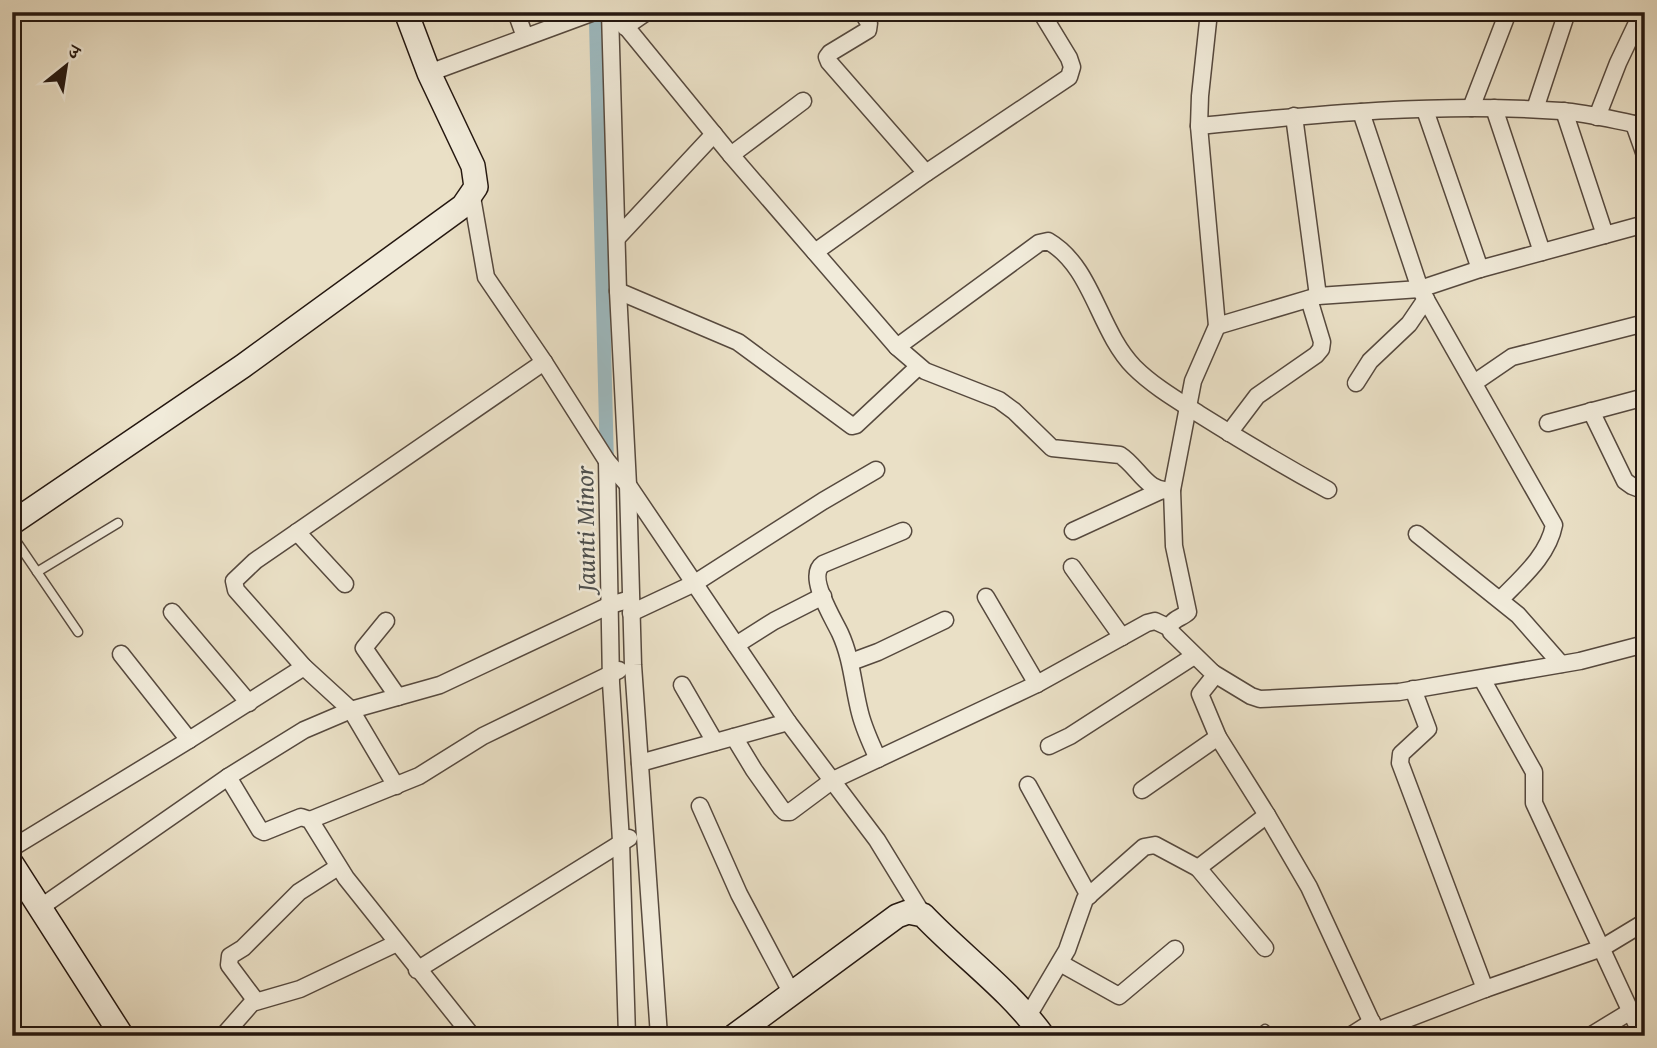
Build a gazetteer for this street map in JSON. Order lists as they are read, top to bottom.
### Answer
{
  "water": ["Jaunti Minor"],
  "north": "top right"
}
